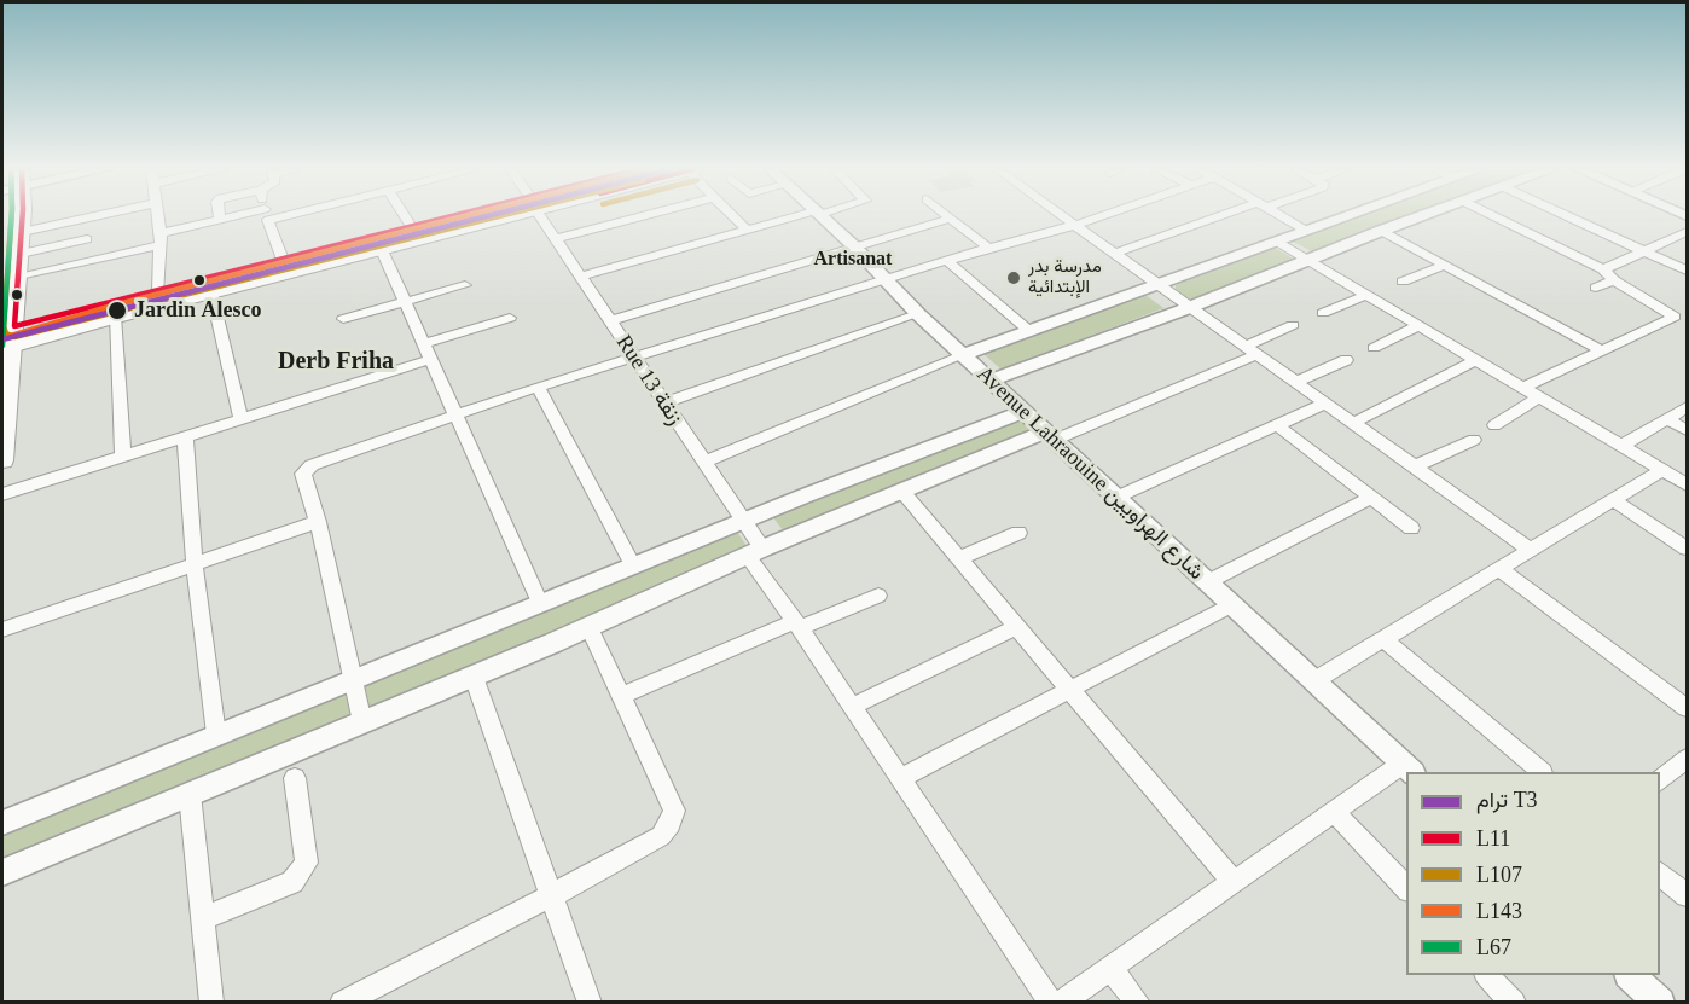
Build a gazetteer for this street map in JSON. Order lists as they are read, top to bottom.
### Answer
{
  "streets": {
    "street": ["Rue 13 زنقة", "Avenue Lahraouine شارع الهراويين"]
  },
  "districts": ["Artisanat", "Derb Friha"],
  "places": ["مدرسة بدر الإبتدائية", "Jardin Alesco"],
  "lines": [
    "tram line T3",
    "transit line L11",
    "transit line L107",
    "transit line L143",
    "transit line L67"
  ],
  "legend": [
    "ترام T3",
    "L11",
    "L107",
    "L143",
    "L67"
  ]
}
